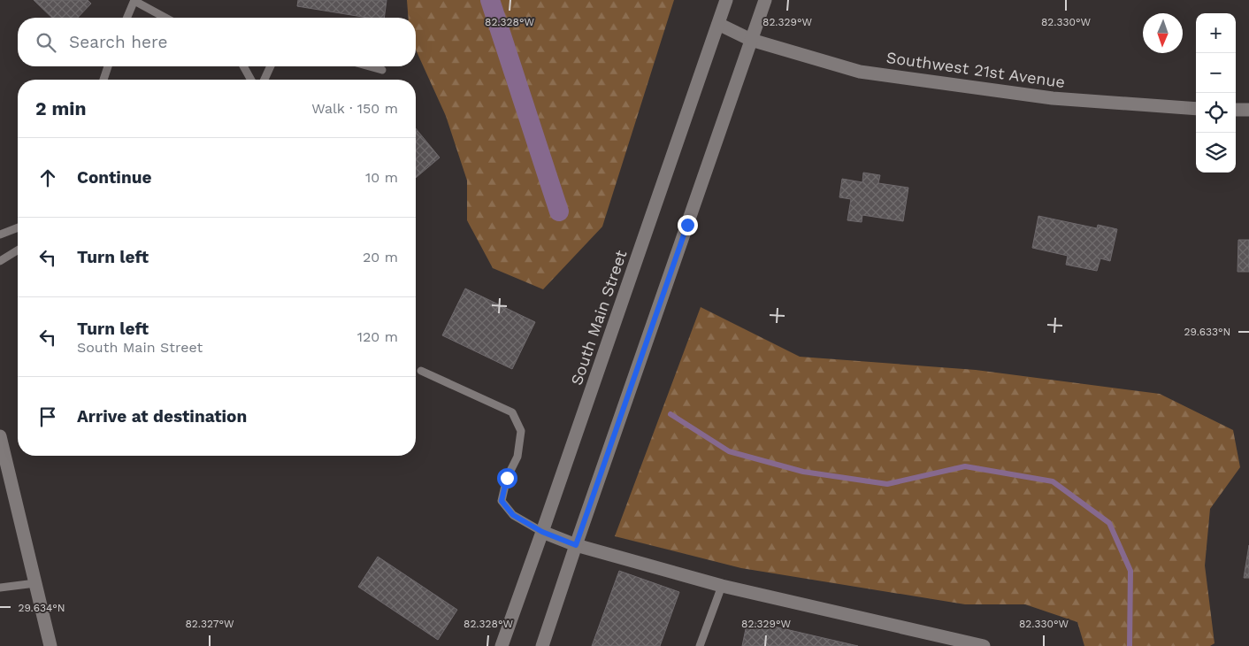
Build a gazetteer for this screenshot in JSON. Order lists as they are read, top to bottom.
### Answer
{
  "streets": {
    "main road": ["Southwest 21st Avenue", "South Main Street"]
  },
  "crossings": [
    ["Southwest 21st Avenue", "South Main Street"]
  ],
  "north": "bottom",
  "page": {
    "map_buttons": ["+", "−"],
    "search": "Search here",
    "heading": ["2 min", "Walk · 150 m"],
    "list": [
      ["Continue", "10 m"],
      ["Turn left", "20 m"],
      ["Turn left", "South Main Street", "120 m"],
      "Arrive at destination"
    ]
  },
  "coordinates": [
    "82.328°W",
    "82.329°W",
    "82.330°W",
    "29.633°N",
    "29.634°N",
    "82.327°W"
  ]
}
